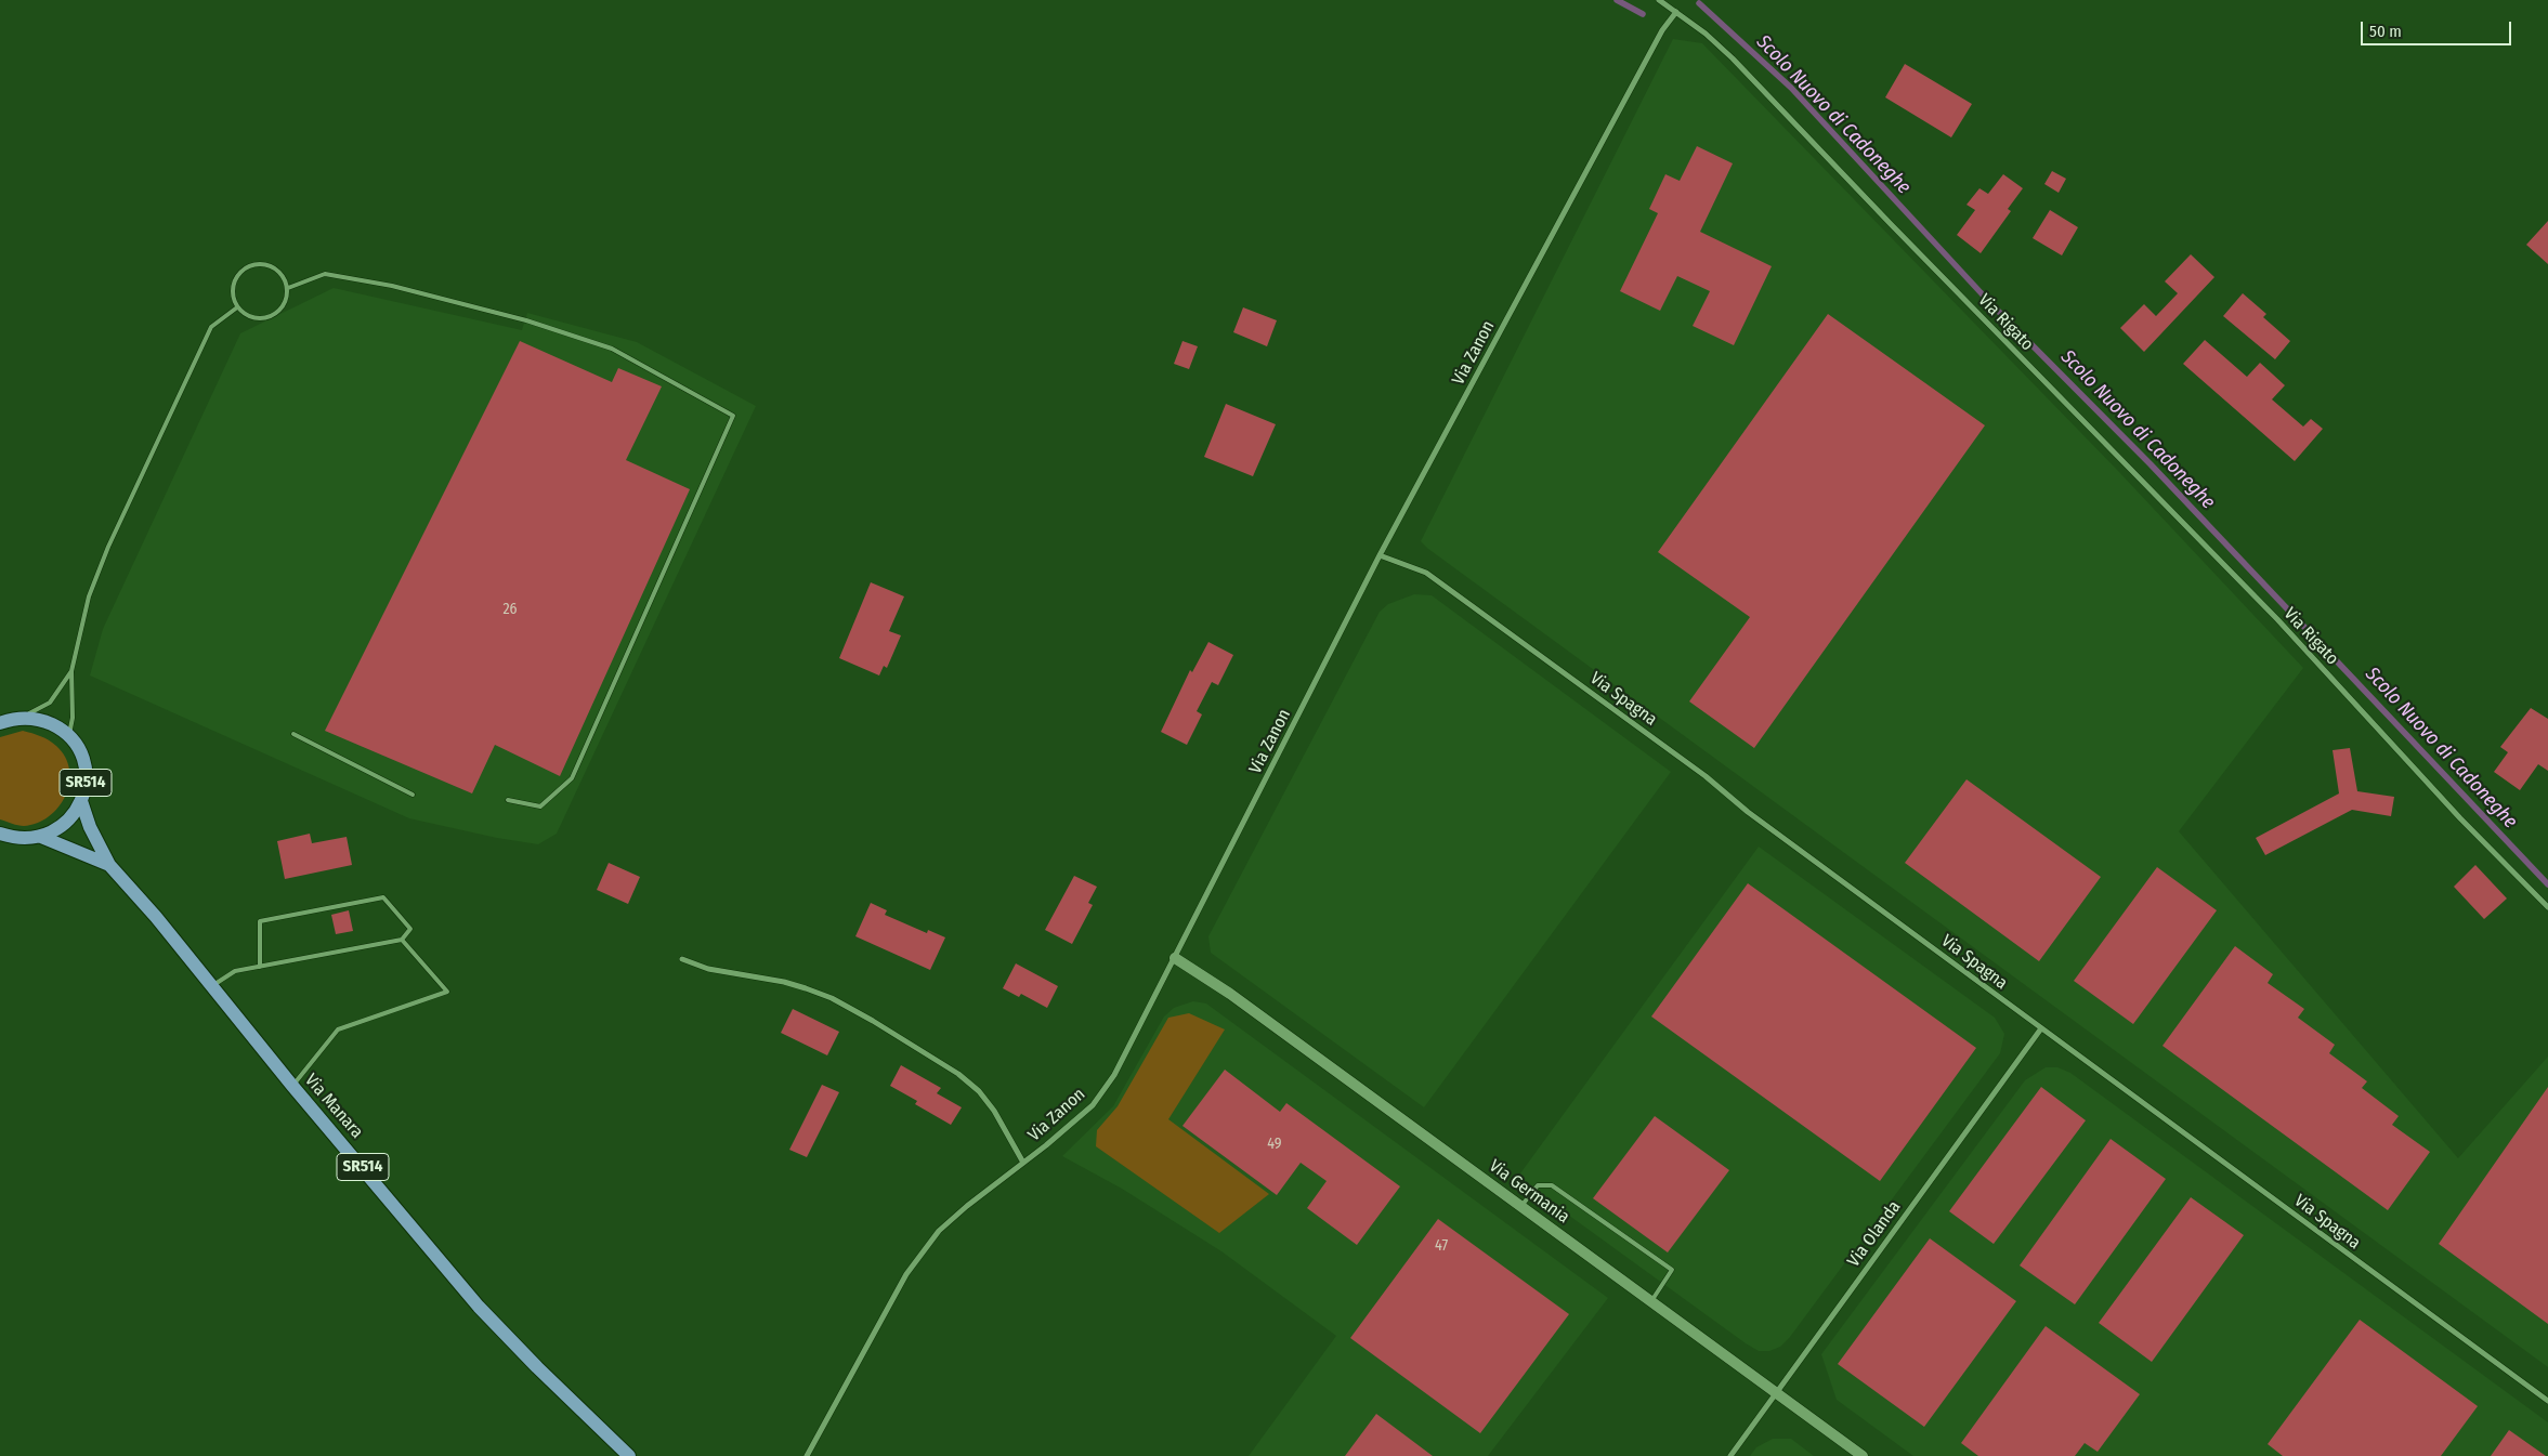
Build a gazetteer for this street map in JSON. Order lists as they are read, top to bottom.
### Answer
{
  "streets": {
    "main road": ["SR514", "Via Manara"],
    "street": [
      "Via Rigato",
      "Via Zanon",
      "Via Spagna",
      "Via Germania",
      "Via Olanda"
    ]
  },
  "crossings": [
    ["Via Rigato", "Via Zanon"],
    ["Via Zanon", "Via Spagna"],
    ["Via Zanon", "Via Germania"],
    ["Via Spagna", "Via Olanda"],
    ["SR514", "Via Manara"],
    ["Via Germania", "Via Olanda"]
  ],
  "water": ["Scolo Nuovo di Cadoneghe"],
  "house_numbers": ["26", "49", "47"],
  "scale_bar": "50 m"
}
